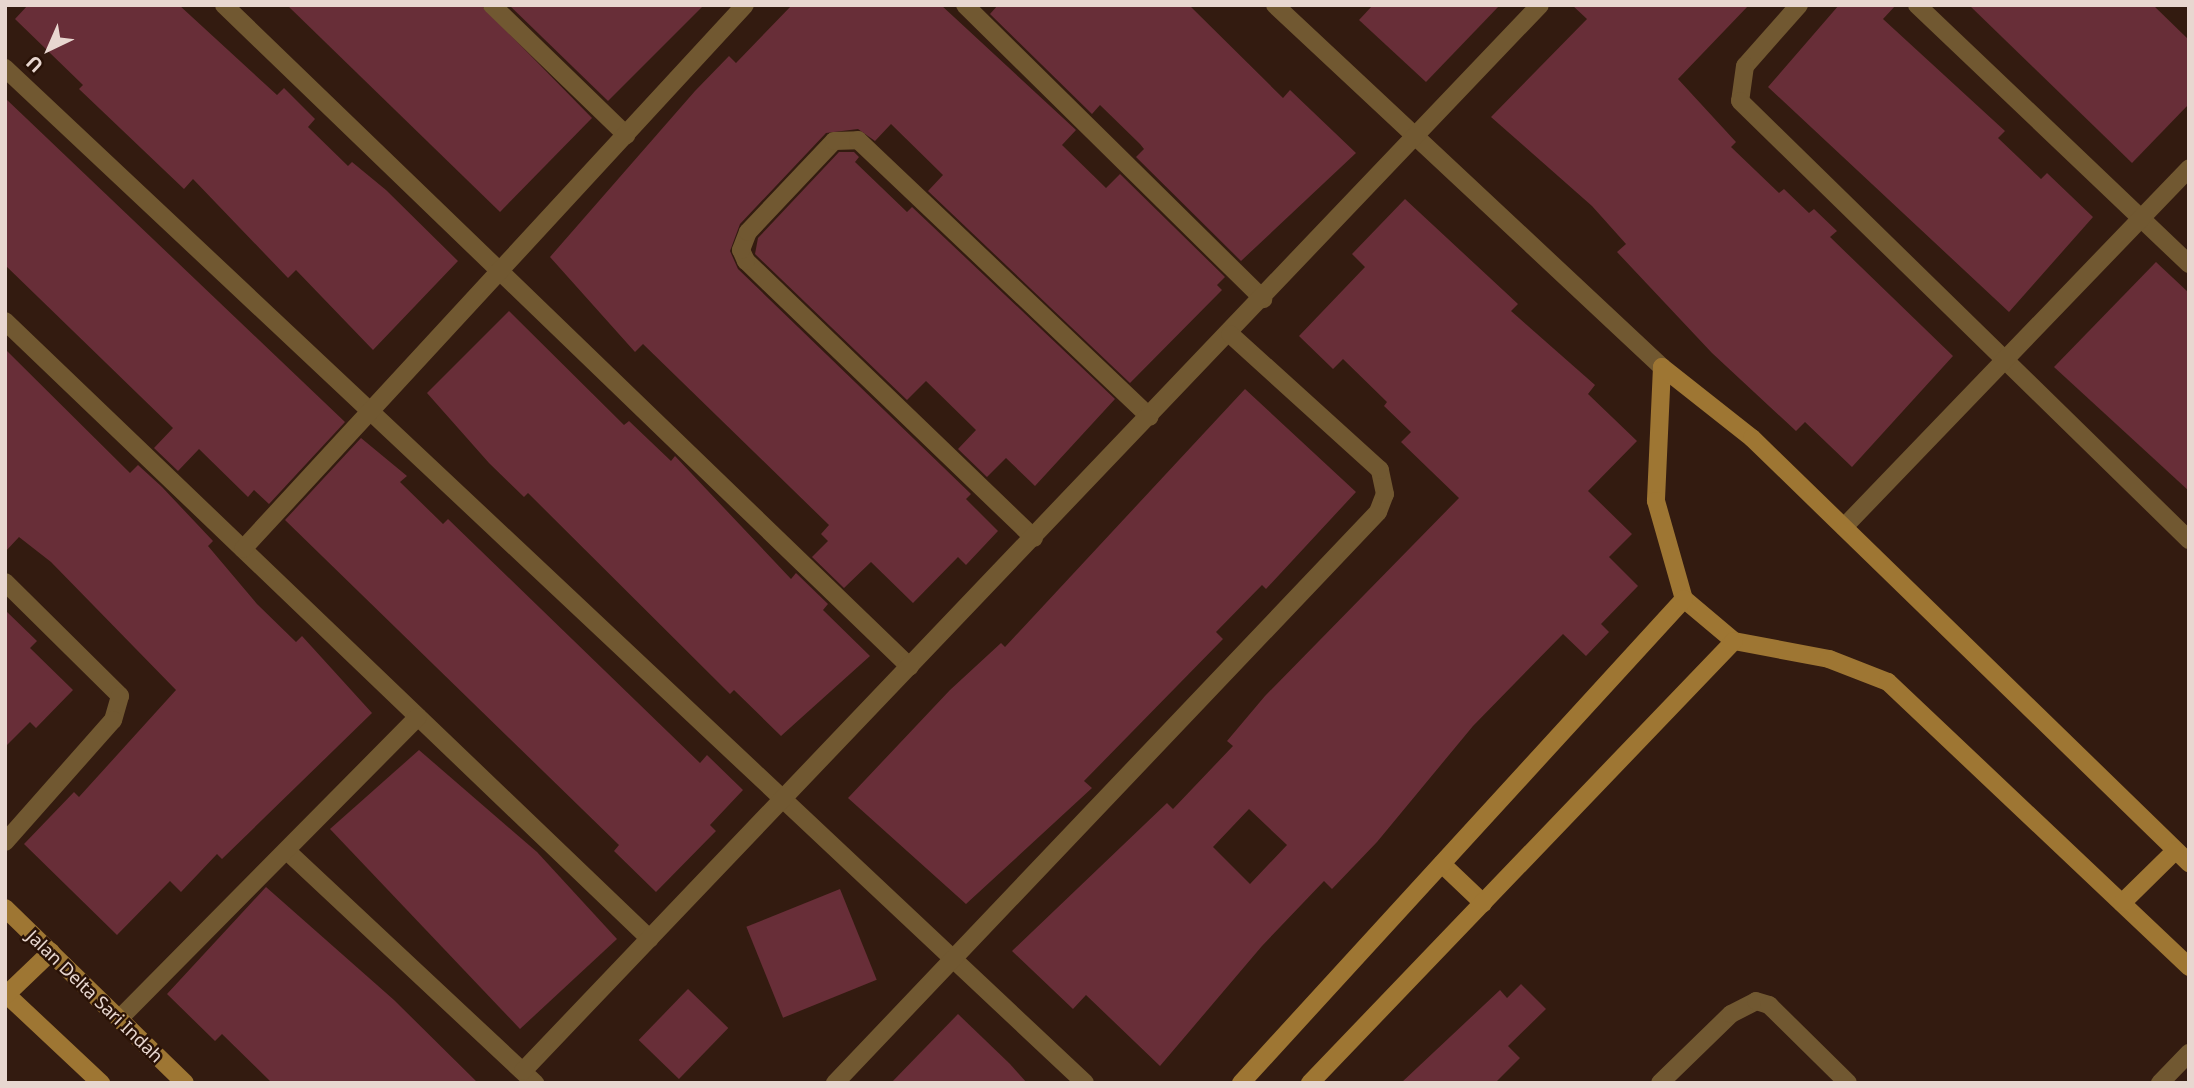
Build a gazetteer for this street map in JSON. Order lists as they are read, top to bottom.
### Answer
{
  "streets": {
    "street": ["Jalan Delta Sari Indah"]
  },
  "north": "bottom left"
}
